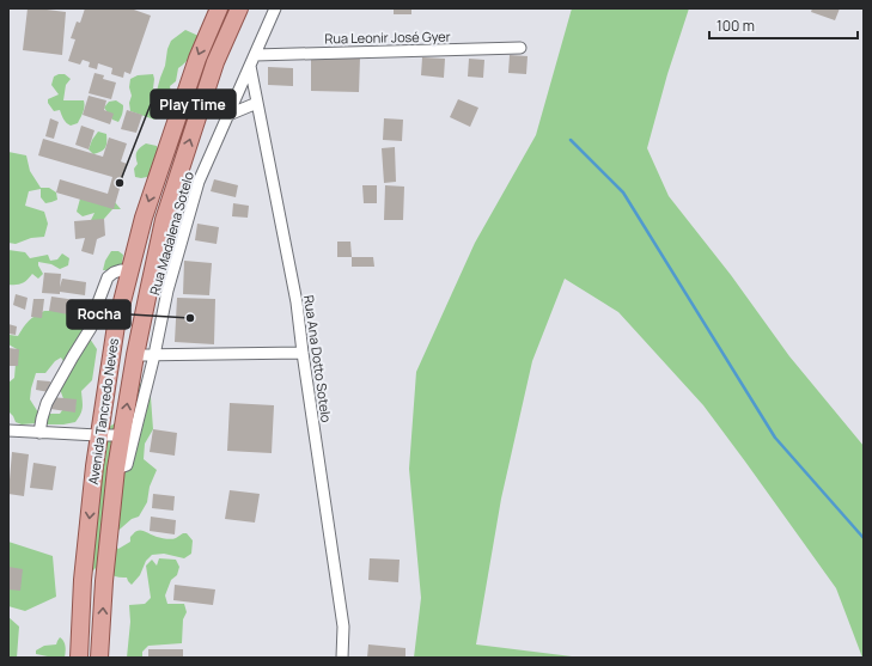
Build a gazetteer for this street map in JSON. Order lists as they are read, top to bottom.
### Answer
{
  "streets": {
    "main road": ["Avenida Tancredo Neves"],
    "street": ["Rua Leonir José Gyer", "Rua Madalena Sotelo", "Rua Ana Dotto Sotelo"]
  },
  "crossings": [
    ["Rua Leonir José Gyer", "Rua Madalena Sotelo"],
    ["Rua Madalena Sotelo", "Rua Ana Dotto Sotelo"],
    ["Rua Madalena Sotelo", "Avenida Tancredo Neves"]
  ],
  "places": ["Play Time", "Rocha"],
  "scale_bar": "100 m"
}
